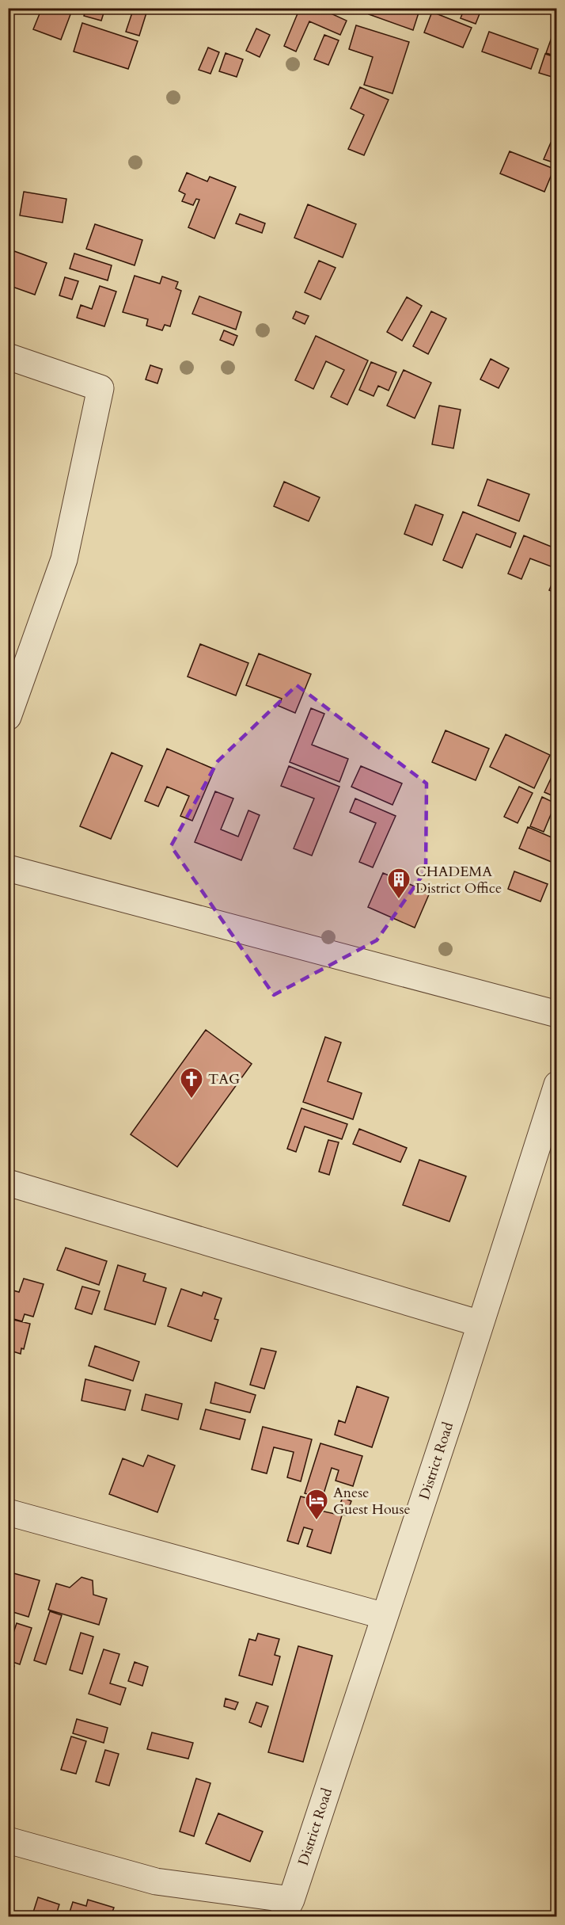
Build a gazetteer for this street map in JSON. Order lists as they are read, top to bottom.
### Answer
{
  "streets": {
    "street": ["District Road"]
  },
  "places": {
    "building": ["CHADEMA District Office"],
    "church": ["TAG"],
    "hotel": ["Anese Guest House"]
  }
}
